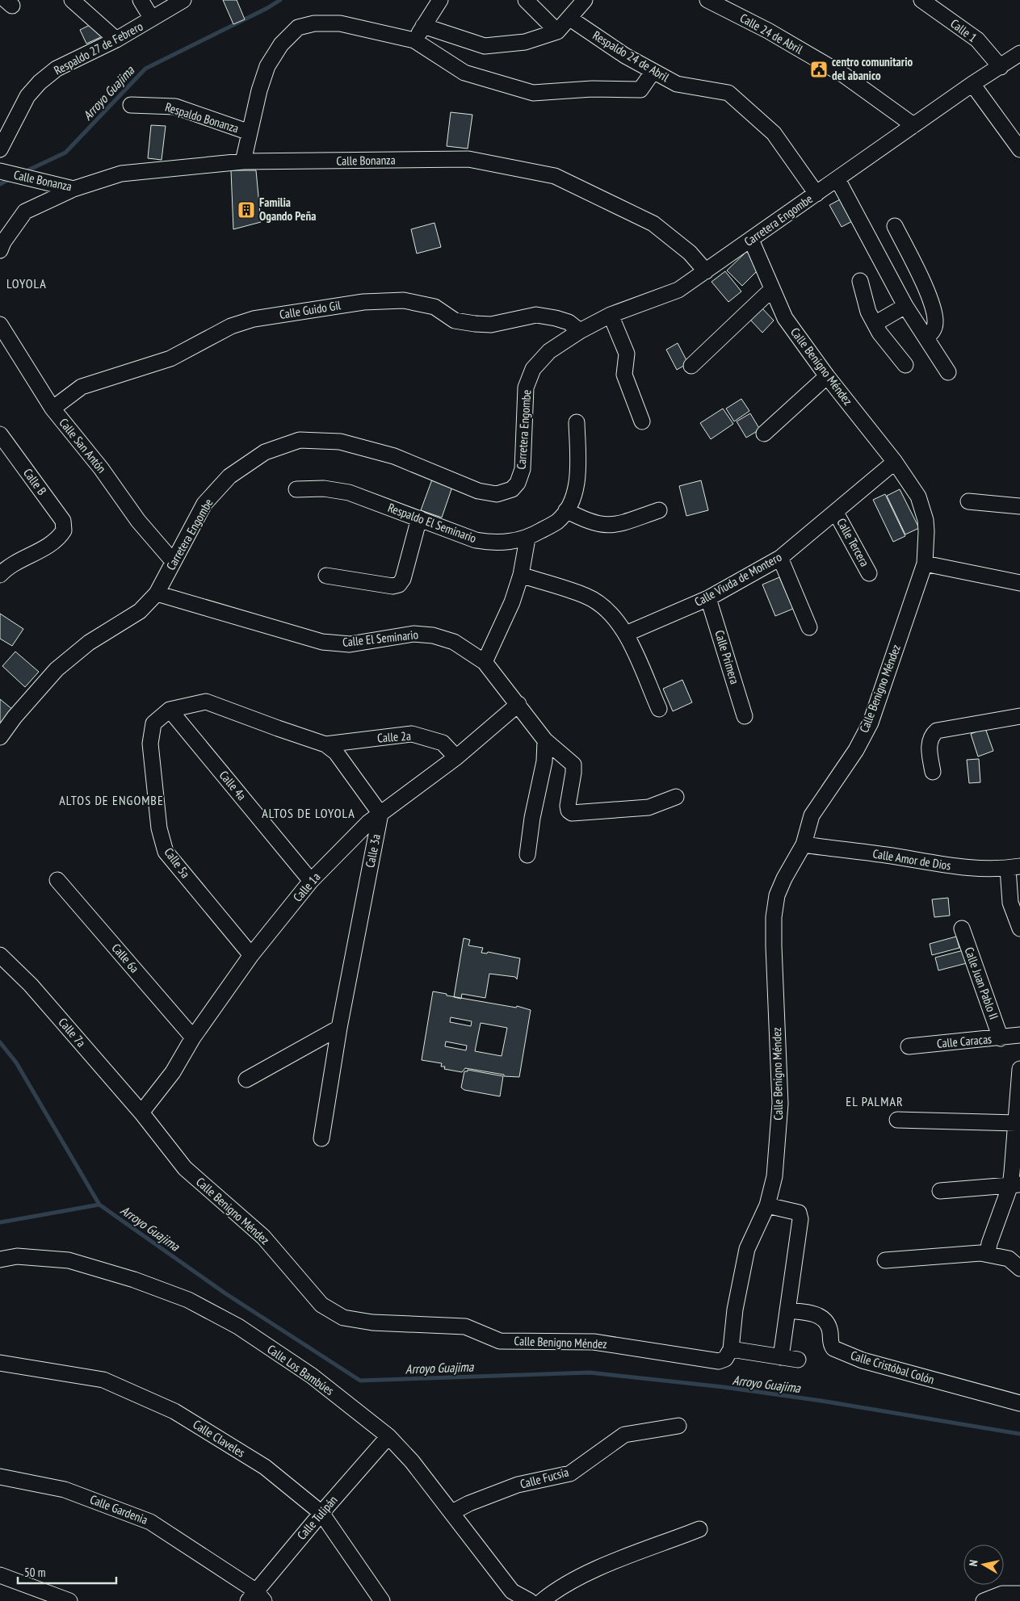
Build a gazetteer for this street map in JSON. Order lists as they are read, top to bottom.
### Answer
{
  "streets": {
    "street": [
      "Calle 1",
      "Calle 24 de Abril",
      "Respaldo 27 de Febrero",
      "Respaldo 24 de Abril",
      "Respaldo Bonanza",
      "Calle Bonanza",
      "Carretera Engombe",
      "Calle Guido Gil",
      "Calle Benigno Méndez",
      "Calle San Antón",
      "Calle B",
      "Respaldo El Seminario",
      "Calle Tercera",
      "Calle Viuda de Montero",
      "Calle El Seminario",
      "Calle Primera",
      "Calle 2a",
      "Calle 4a",
      "Calle 3a",
      "Calle Amor de Dios",
      "Calle 5a",
      "Calle 1a",
      "Calle 6a",
      "Calle Juan Pablo II",
      "Calle 7a",
      "Calle Caracas",
      "Calle Cristóbal Colón",
      "Calle Los Bambúes",
      "Calle Claveles",
      "Calle Fucsia",
      "Calle Gardenia",
      "Calle Tulipán"
    ]
  },
  "crossings": [
    ["Calle 1", "Carretera Engombe"],
    ["Calle 24 de Abril", "Carretera Engombe"],
    ["Respaldo 24 de Abril", "Carretera Engombe"],
    ["Calle Bonanza", "Carretera Engombe"],
    ["Carretera Engombe", "Calle Guido Gil"],
    ["Carretera Engombe", "Calle Benigno Méndez"],
    ["Carretera Engombe", "Calle San Antón"],
    ["Carretera Engombe", "Calle El Seminario"],
    ["Calle Guido Gil", "Calle San Antón"],
    ["Calle Benigno Méndez", "Calle Viuda de Montero"],
    ["Calle Benigno Méndez", "Calle Amor de Dios"],
    ["Calle Benigno Méndez", "Calle 1a"],
    ["Calle Benigno Méndez", "Calle 7a"],
    ["Calle Tercera", "Calle Viuda de Montero"],
    ["Calle Viuda de Montero", "Calle Primera"],
    ["Calle El Seminario", "Calle 1a"],
    ["Calle 2a", "Calle 1a"],
    ["Calle 4a", "Calle 5a"],
    ["Calle 4a", "Calle 1a"],
    ["Calle 3a", "Calle 1a"],
    ["Calle 5a", "Calle 1a"],
    ["Calle 1a", "Calle 6a"],
    ["Calle 1a", "Calle 7a"],
    ["Calle Juan Pablo II", "Calle Caracas"],
    ["Calle Los Bambúes", "Calle Fucsia"],
    ["Calle Los Bambúes", "Calle Tulipán"],
    ["Calle Claveles", "Calle Tulipán"],
    ["Calle Gardenia", "Calle Tulipán"]
  ],
  "districts": [
    "LOYOLA",
    "ALTOS DE ENGOMBE",
    "ALTOS DE LOYOLA",
    "EL PALMAR"
  ],
  "water": ["Arroyo Guajima"],
  "places": {
    "public building": ["centro comunitario del abanico"],
    "building": ["Familia Ogando Peña"]
  },
  "scale_bar": "50 m",
  "north": "left"
}
